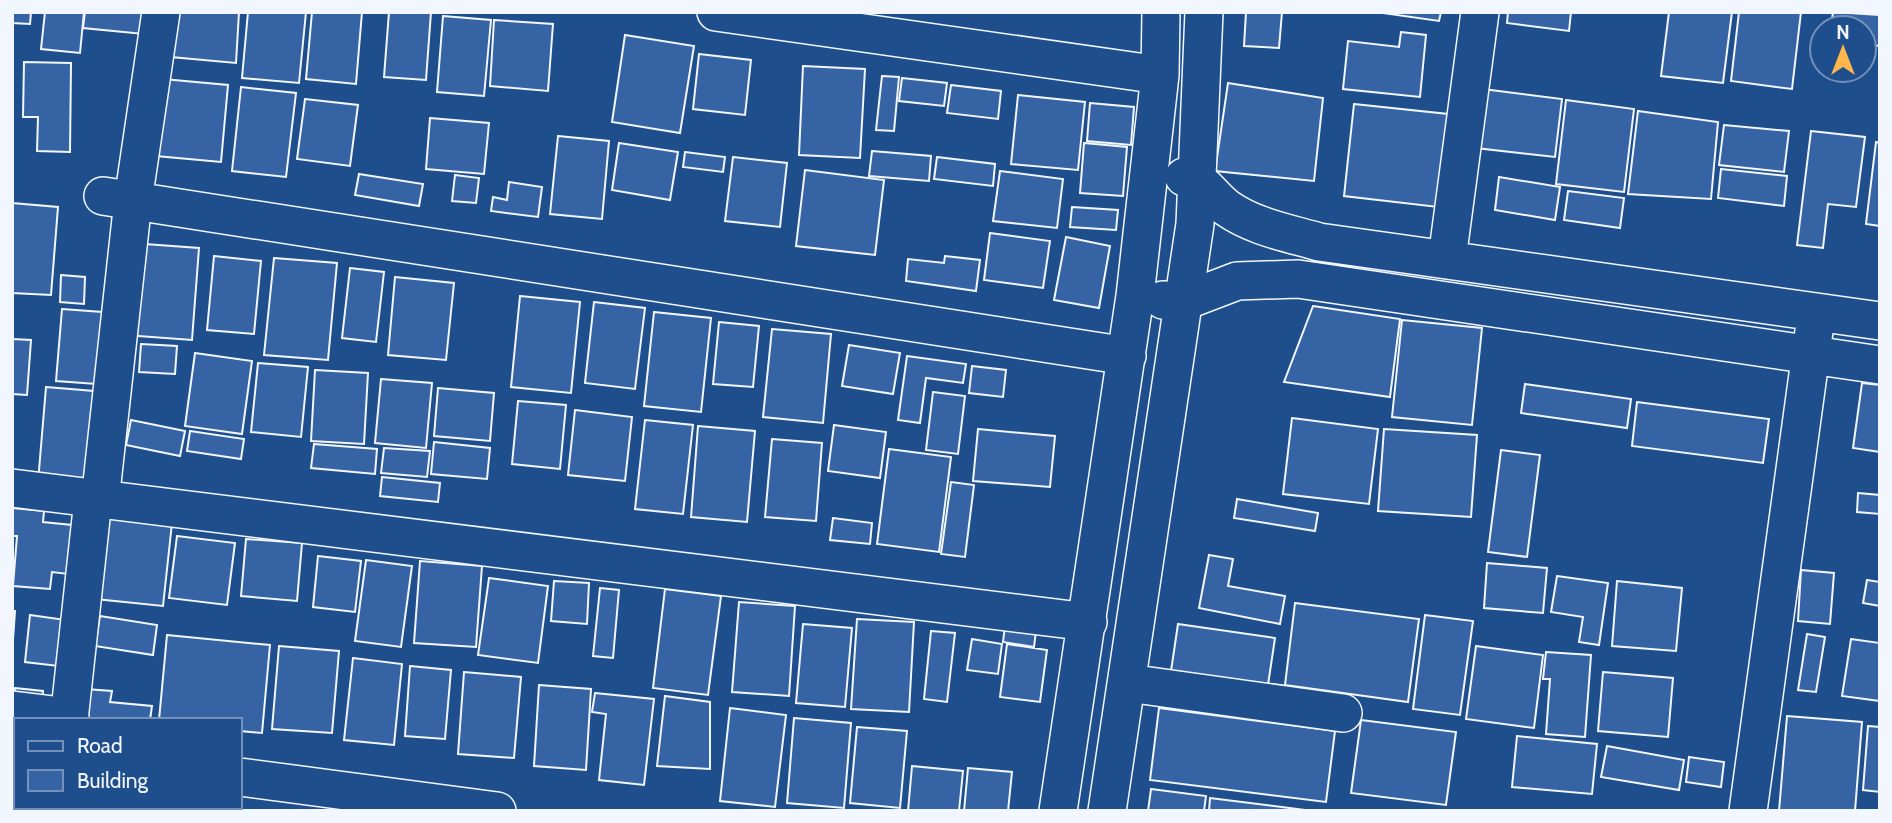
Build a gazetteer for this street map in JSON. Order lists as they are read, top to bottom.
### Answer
{
  "legend": ["Road", "Building"],
  "north": "top"
}
